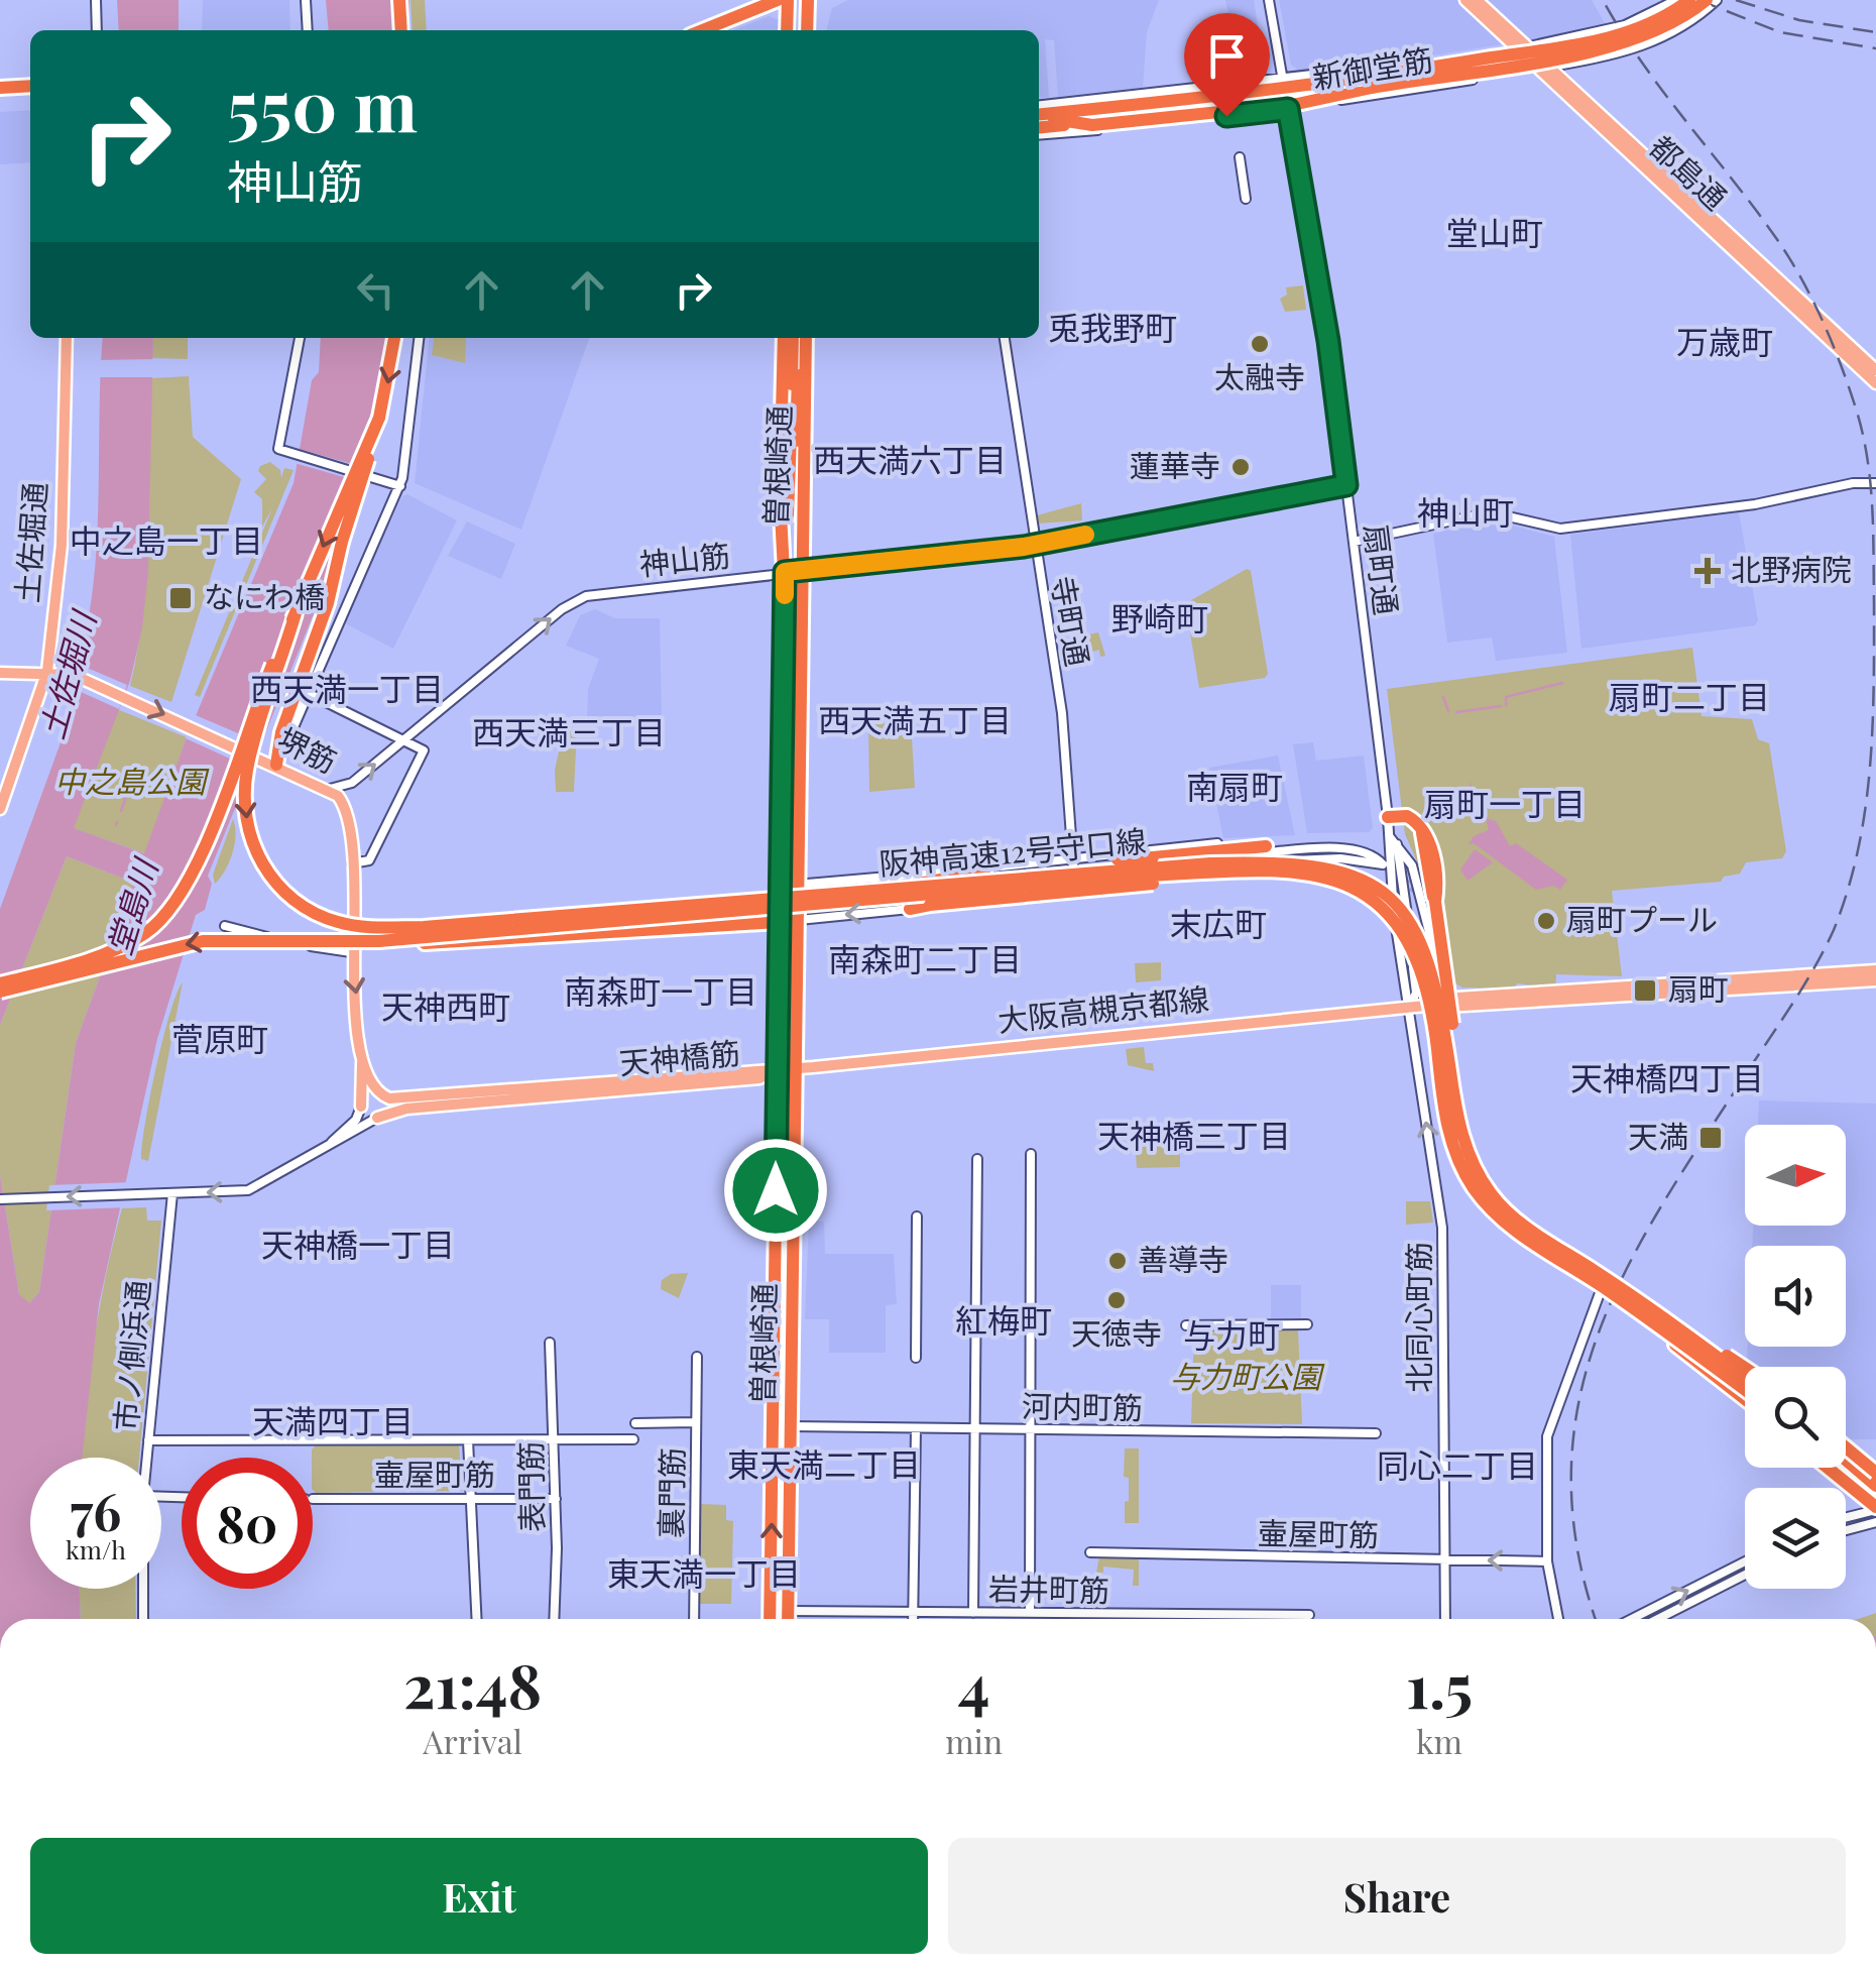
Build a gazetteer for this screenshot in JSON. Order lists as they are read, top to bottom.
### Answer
{
  "streets": {
    "highway": ["新御堂筋", "曽根崎通", "阪神高速12号守口線"],
    "main road": [
      "都島通",
      "土佐堀通",
      "堺筋",
      "大阪高槻京都線",
      "天神橋筋"
    ],
    "street": [
      "神山筋",
      "扇町通",
      "寺町通",
      "北同心町筋",
      "市ノ側浜通",
      "河内町筋",
      "壷屋町筋",
      "表門筋",
      "裏門筋",
      "岩井町筋"
    ]
  },
  "crossings": [
    ["新御堂筋", "都島通"],
    ["新御堂筋", "扇町通"],
    ["曽根崎通", "神山筋"],
    ["曽根崎通", "大阪高槻京都線"],
    ["曽根崎通", "天神橋筋"],
    ["曽根崎通", "河内町筋"],
    ["曽根崎通", "岩井町筋"],
    ["土佐堀通", "堺筋"],
    ["神山筋", "扇町通"],
    ["神山筋", "寺町通"],
    ["神山筋", "堺筋"],
    ["扇町通", "大阪高槻京都線"],
    ["扇町通", "北同心町筋"],
    ["堺筋", "天神橋筋"],
    ["大阪高槻京都線", "天神橋筋"],
    ["大阪高槻京都線", "北同心町筋"],
    ["天神橋筋", "市ノ側浜通"],
    ["北同心町筋", "壷屋町筋"],
    ["壷屋町筋", "表門筋"]
  ],
  "one_way": ["神山筋", "堺筋"],
  "districts": [
    "堂山町",
    "兎我野町",
    "万歳町",
    "西天満六丁目",
    "神山町",
    "中之島一丁目",
    "野崎町",
    "西天満一丁目",
    "扇町二丁目",
    "西天満五丁目",
    "西天満三丁目",
    "南扇町",
    "扇町一丁目",
    "末広町",
    "南森町二丁目",
    "南森町一丁目",
    "天神西町",
    "菅原町",
    "天神橋四丁目",
    "天神橋三丁目",
    "天神橋一丁目",
    "紅梅町",
    "与力町",
    "天満四丁目",
    "東天満二丁目",
    "同心二丁目",
    "東天満一丁目"
  ],
  "water": ["土佐堀川", "堂島川"],
  "parks": ["中之島公園", "与力町公園"],
  "places": {
    "other": [
      "太融寺",
      "蓮華寺",
      "扇町プール",
      "善導寺",
      "天徳寺"
    ],
    "health": ["北野病院"],
    "transit": ["なにわ橋", "扇町", "天満"]
  },
  "north": "right",
  "page": {
    "turn": ["550 m", "神山筋"],
    "speed": "76 km/h",
    "limit": "80",
    "eta": [
      "21:48",
      "Arrival",
      "4",
      "min",
      "1.5",
      "km"
    ],
    "buttons": ["Exit", "Share"]
  }
}
